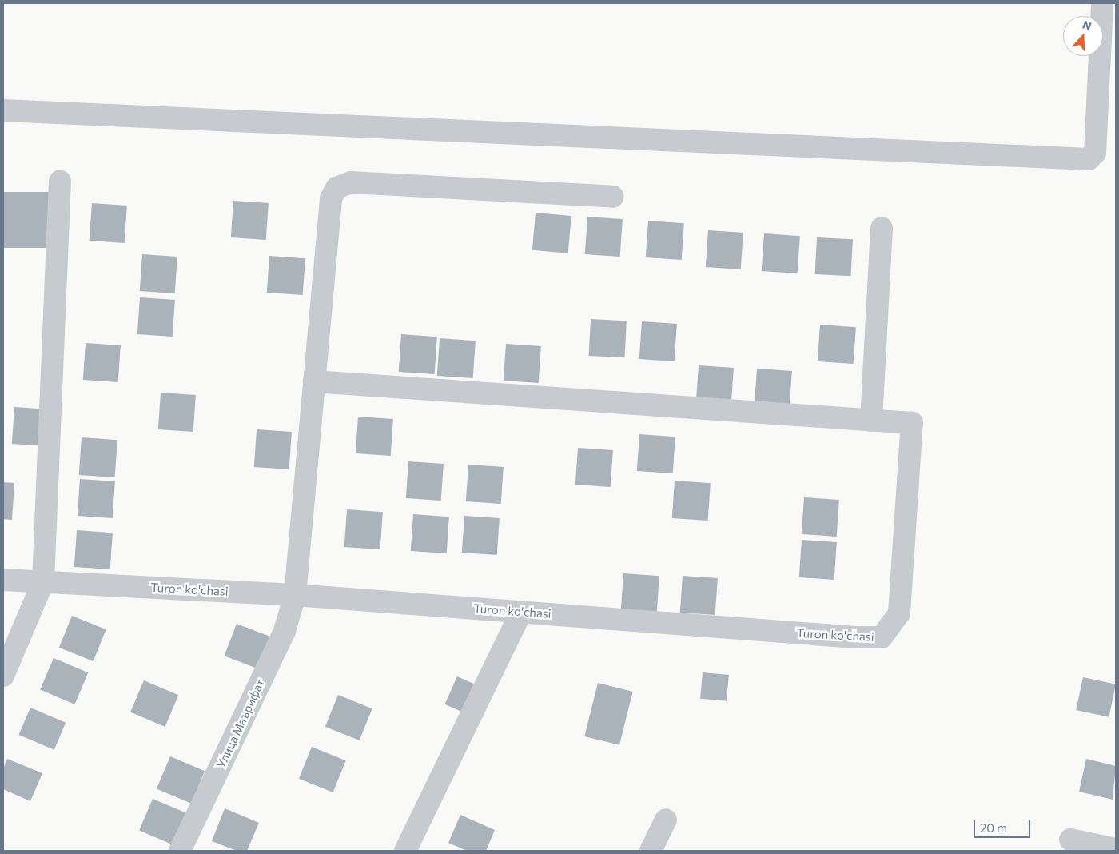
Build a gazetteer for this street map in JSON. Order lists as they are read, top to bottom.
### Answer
{
  "streets": {
    "street": ["Turon ko'chasi", "Улица Маърифат"]
  },
  "crossings": [
    ["Turon ko'chasi", "Улица Маърифат"]
  ],
  "scale_bar": "20 m",
  "north": "top"
}
